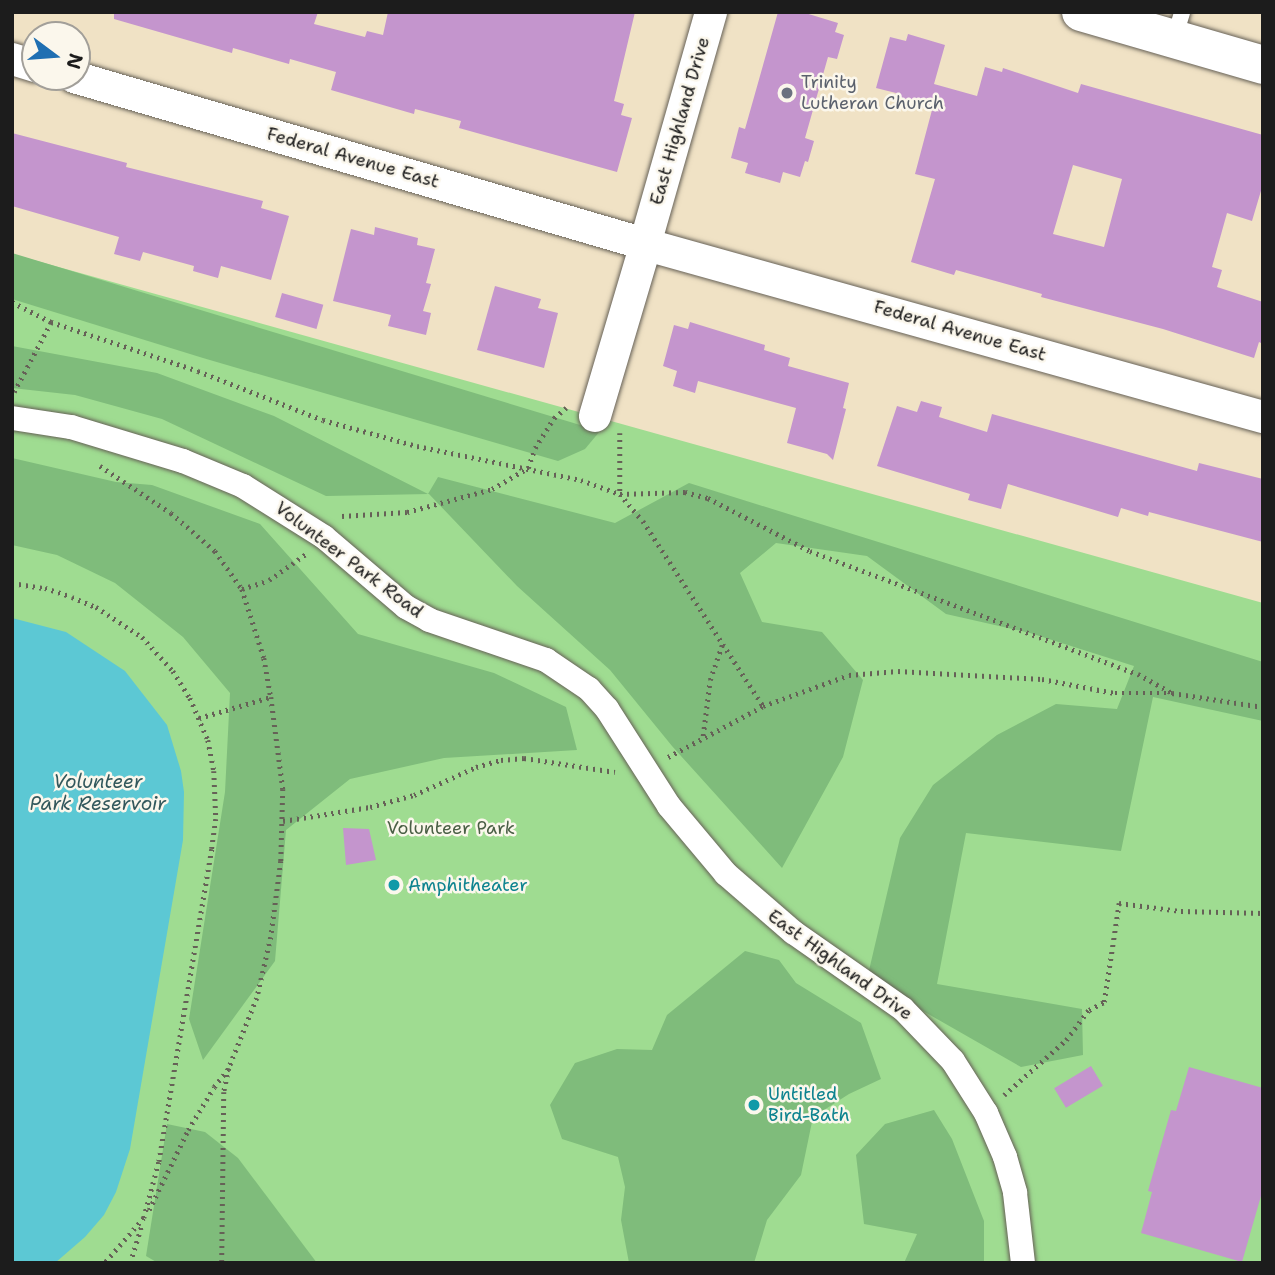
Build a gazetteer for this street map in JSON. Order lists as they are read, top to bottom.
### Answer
{
  "streets": {
    "street": ["East Highland Drive", "Federal Avenue East", "Volunteer Park Road"]
  },
  "crossings": [
    ["East Highland Drive", "Federal Avenue East"],
    ["East Highland Drive", "Volunteer Park Road"]
  ],
  "water": ["Volunteer Park Reservoir"],
  "parks": ["Volunteer Park"],
  "places": ["Trinity Lutheran Church", "Amphitheater", "Untitled Bird-Bath"],
  "north": "right"
}
